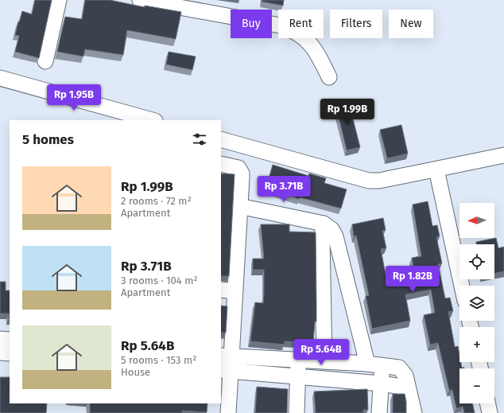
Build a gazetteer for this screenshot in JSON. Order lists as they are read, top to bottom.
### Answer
{
  "north": "left",
  "page": {
    "chip": [
      "Buy",
      "Rent",
      "Filters",
      "New"
    ],
    "price": [
      "Rp 1.95B",
      "Rp 1.99B",
      "Rp 3.71B",
      "Rp 1.82B",
      "Rp 5.64B"
    ],
    "heading": "5 homes",
    "list": [
      {
        "name": "Rp 1.99B",
        "note": "2 rooms · 72 m² · Apartment"
      },
      {
        "name": "Rp 3.71B",
        "note": "3 rooms · 104 m² · Apartment"
      },
      {
        "name": "Rp 5.64B",
        "note": "5 rooms · 153 m² · House"
      }
    ],
    "map_buttons": ["+", "−"]
  }
}
